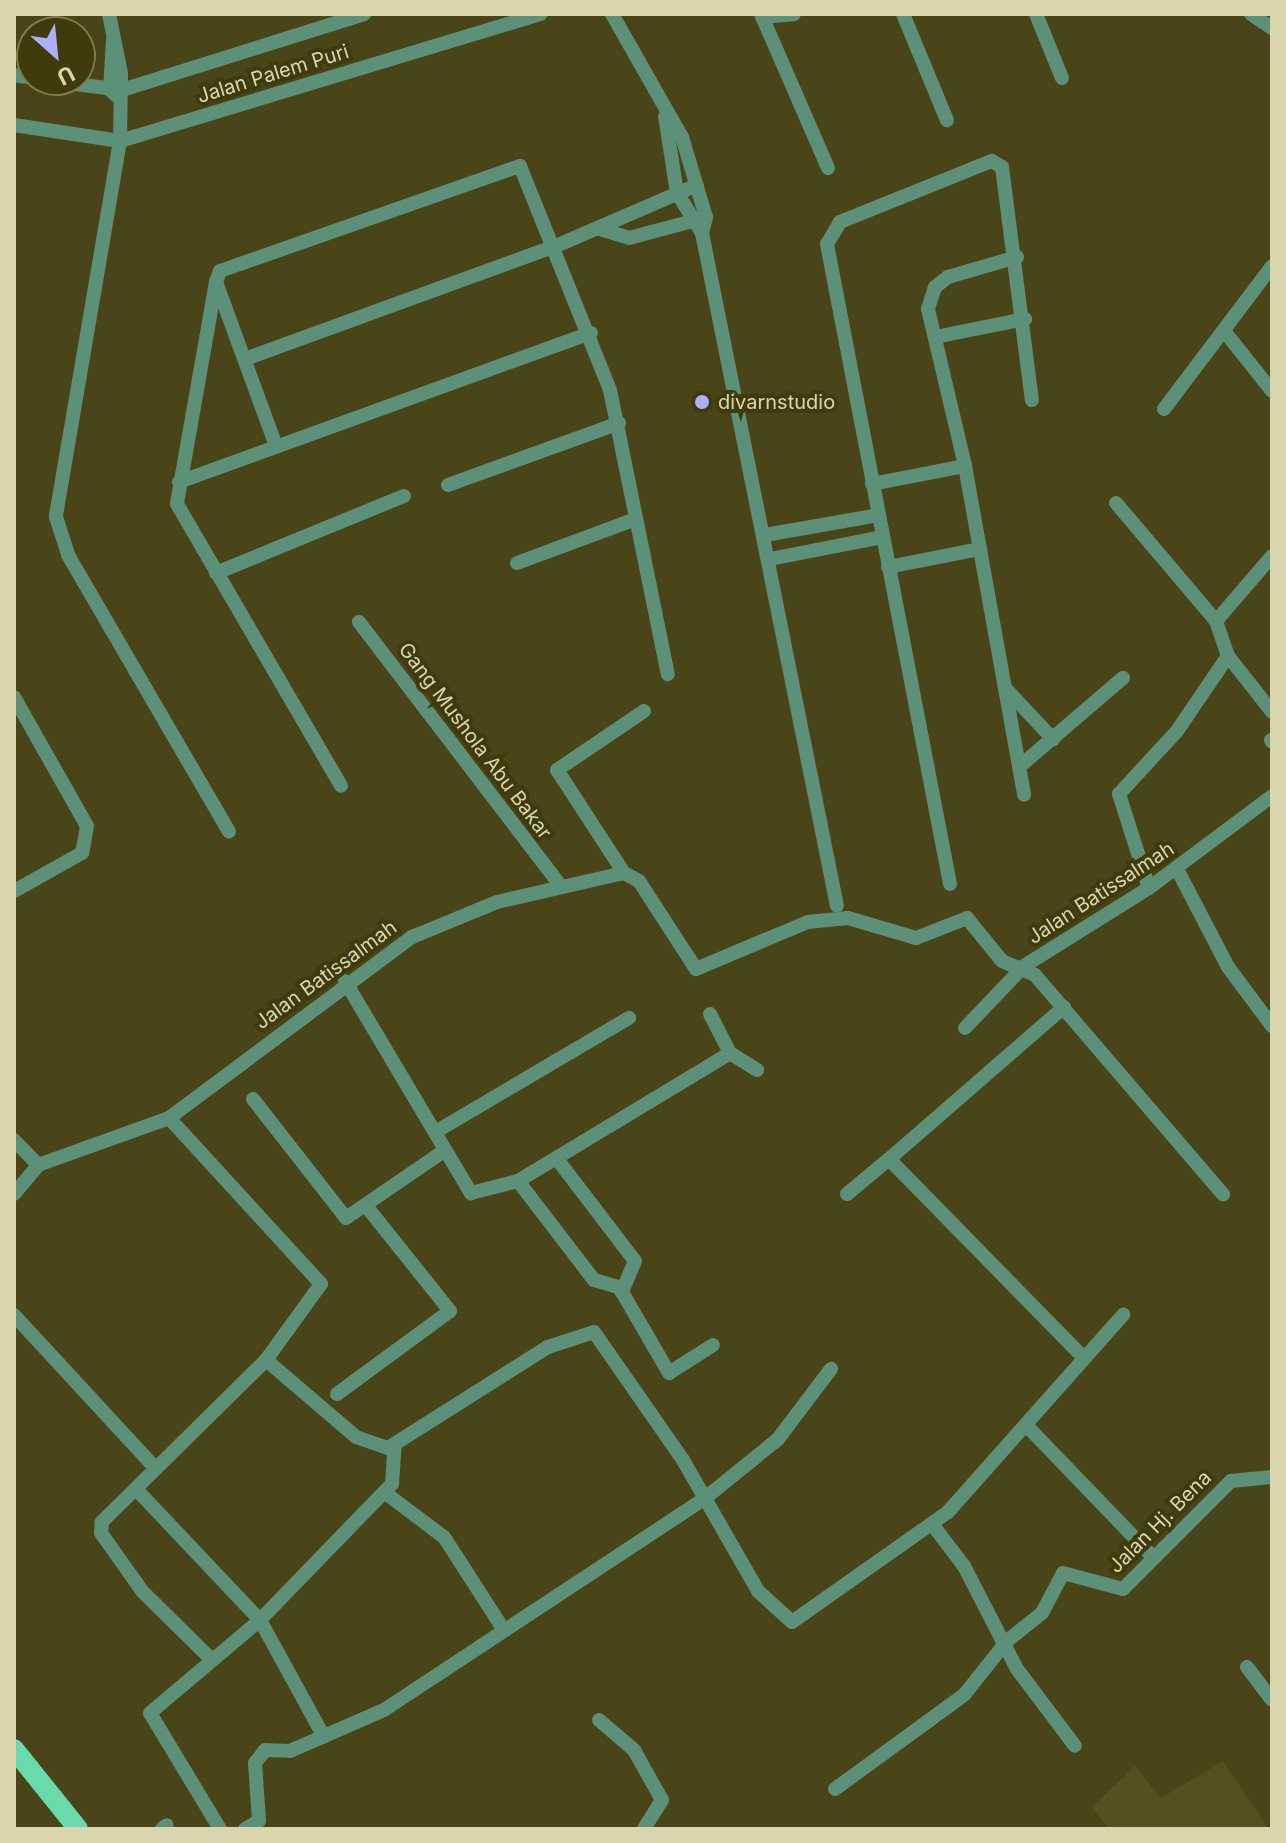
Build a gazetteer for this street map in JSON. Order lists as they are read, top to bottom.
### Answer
{
  "streets": {
    "street": [
      "Jalan Palem Puri",
      "Gang Mushola Abu Bakar",
      "Jalan Batissalmah",
      "Jalan Hj. Bena"
    ]
  },
  "crossings": [
    ["Gang Mushola Abu Bakar", "Jalan Batissalmah"]
  ],
  "places": ["divarnstudio"],
  "north": "bottom right"
}
